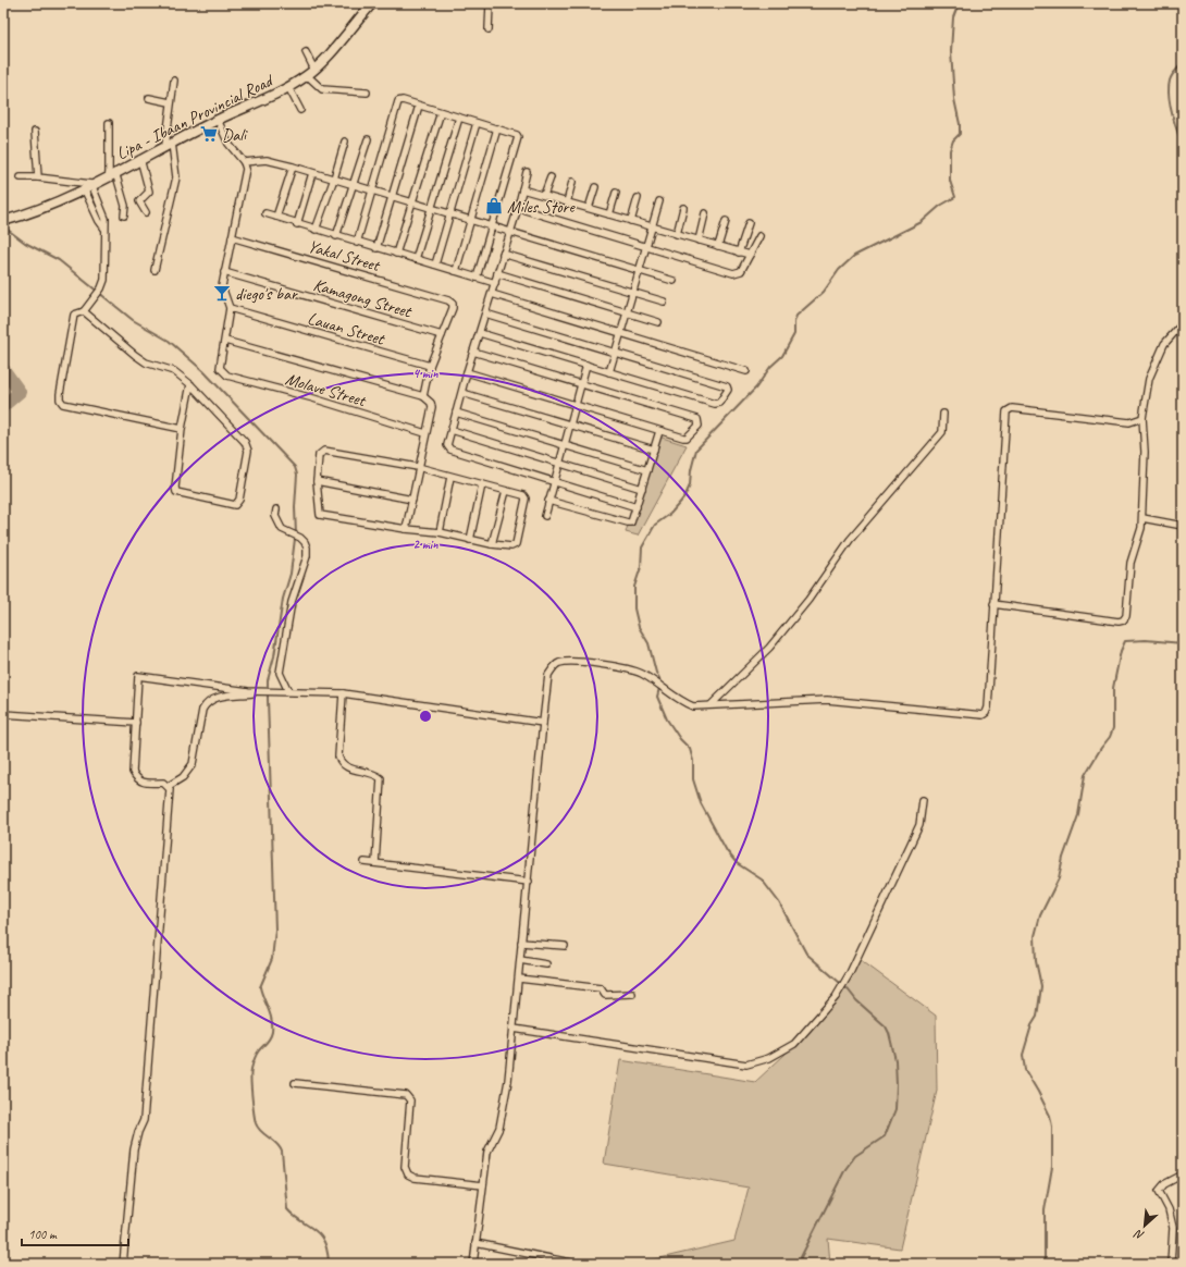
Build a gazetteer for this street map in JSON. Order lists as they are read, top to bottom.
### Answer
{
  "streets": {
    "main road": ["Lipa - Ibaan Provincial Road"],
    "street": [
      "Yakal Street",
      "Kamagong Street",
      "Lauan Street",
      "Molave Street"
    ]
  },
  "crossings": [
    ["Yakal Street", "Kamagong Street"]
  ],
  "places": {
    "supermarket": ["Dali"],
    "shop": ["Miles Store"],
    "bar": ["diego's bar"]
  },
  "scale_bar": "100 m",
  "north": "bottom left",
  "rings": ["4 min", "2 min"]
}
